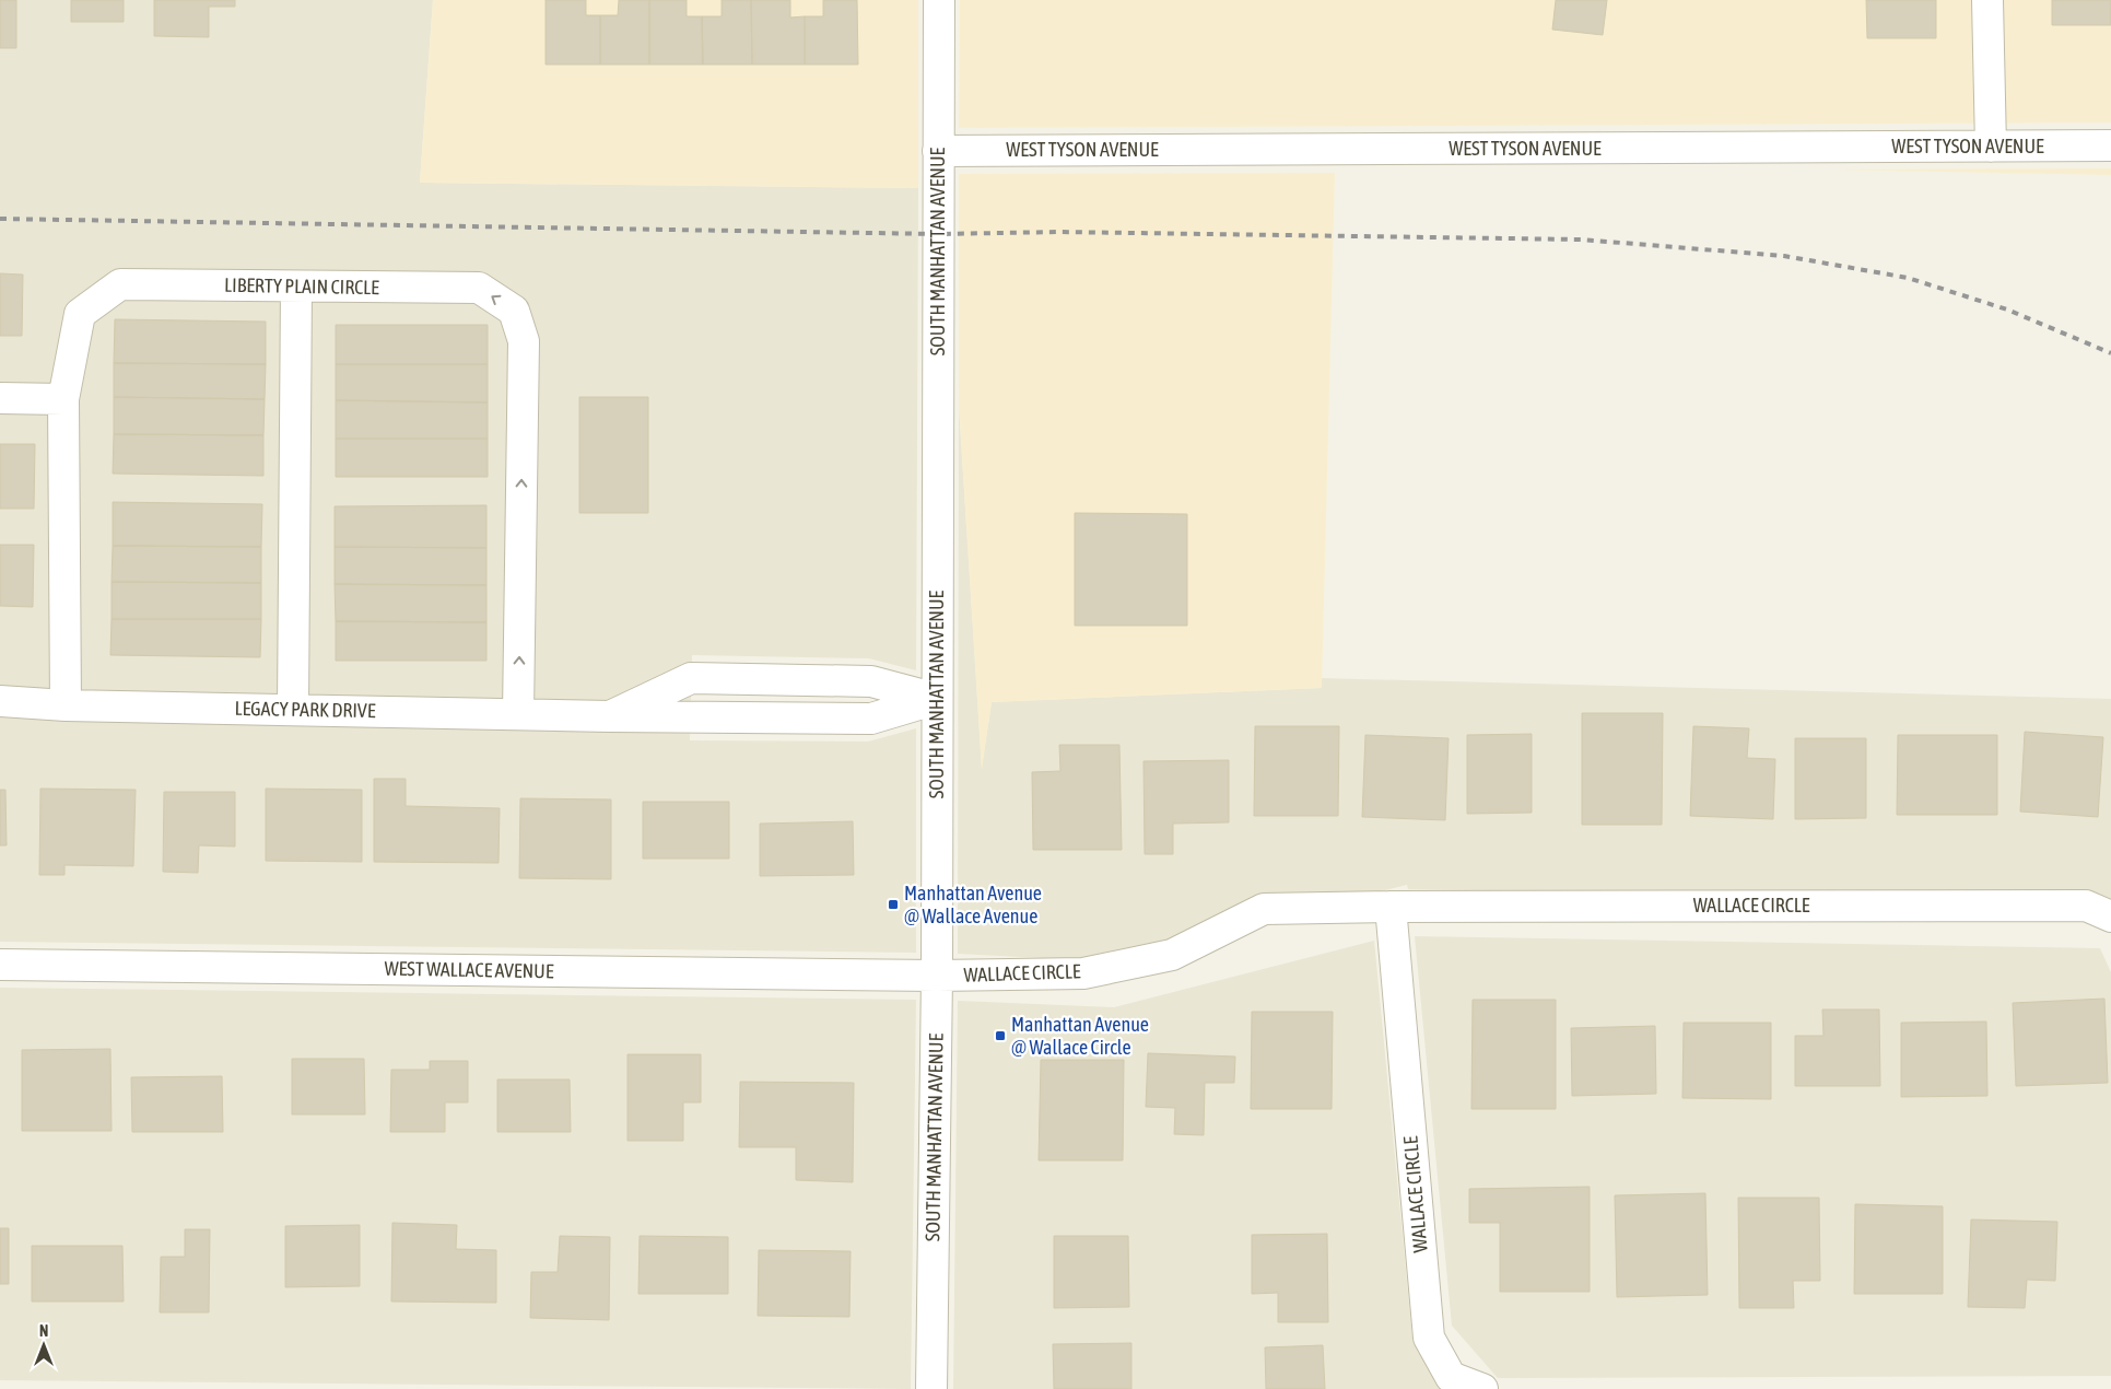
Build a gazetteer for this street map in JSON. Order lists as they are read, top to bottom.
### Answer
{
  "streets": {
    "street": [
      "WEST TYSON AVENUE",
      "SOUTH MANHATTAN AVENUE",
      "LIBERTY PLAIN CIRCLE",
      "LEGACY PARK DRIVE",
      "WALLACE CIRCLE",
      "WEST WALLACE AVENUE"
    ]
  },
  "crossings": [
    ["WEST TYSON AVENUE", "SOUTH MANHATTAN AVENUE"],
    ["SOUTH MANHATTAN AVENUE", "LEGACY PARK DRIVE"],
    ["SOUTH MANHATTAN AVENUE", "WALLACE CIRCLE"],
    ["SOUTH MANHATTAN AVENUE", "WEST WALLACE AVENUE"],
    ["LIBERTY PLAIN CIRCLE", "LEGACY PARK DRIVE"],
    ["WALLACE CIRCLE", "WEST WALLACE AVENUE"]
  ],
  "places": {
    "transit": ["Manhattan Avenue @ Wallace Avenue", "Manhattan Avenue @ Wallace Circle"]
  },
  "north": "top"
}
